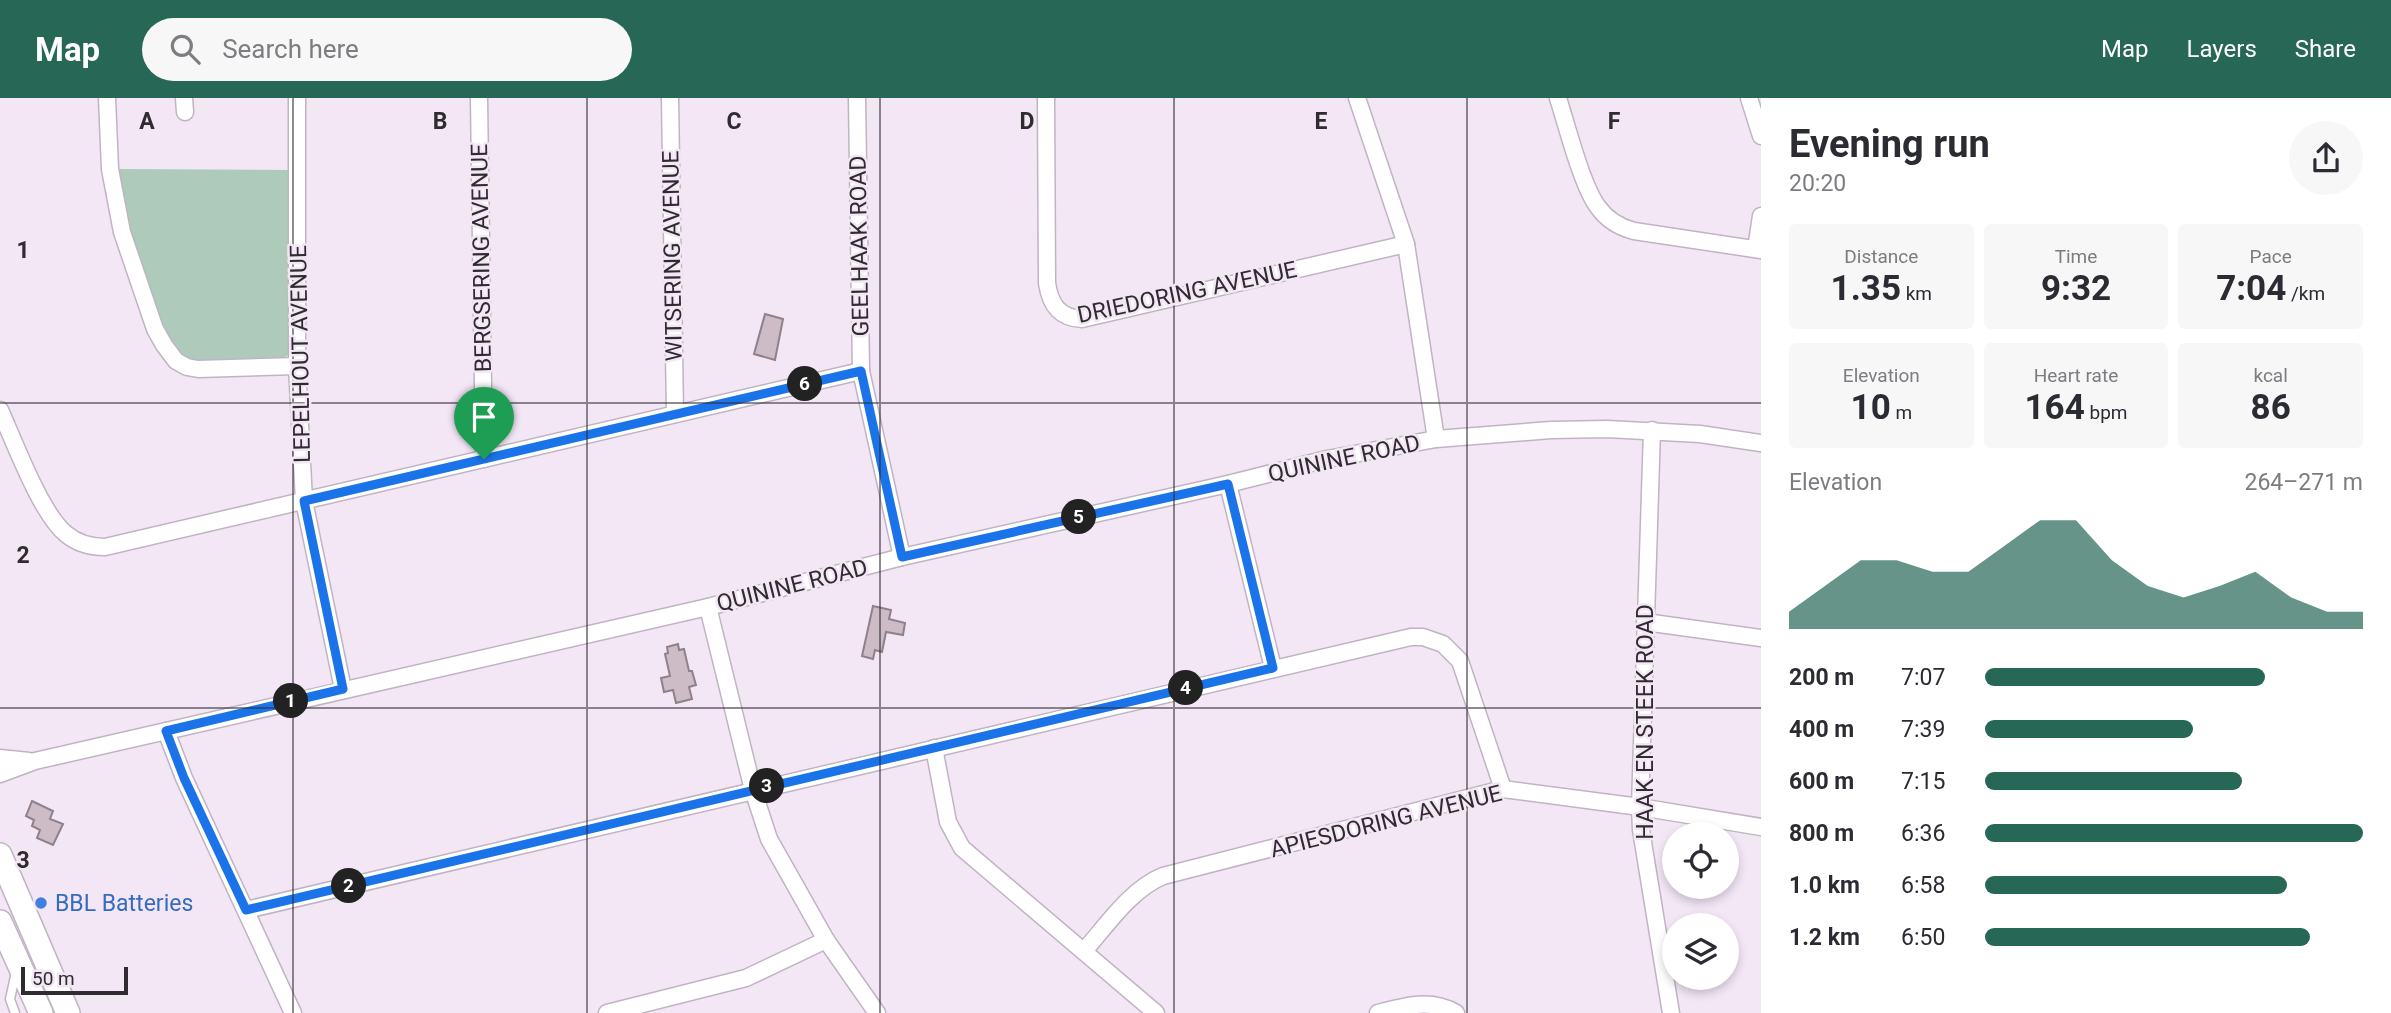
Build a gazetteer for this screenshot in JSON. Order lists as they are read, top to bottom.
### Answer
{
  "streets": {
    "street": [
      "GEELHAAK ROAD",
      "WITSERING AVENUE",
      "BERGSERING AVENUE",
      "DRIEDORING AVENUE",
      "LEPELHOUT AVENUE",
      "QUININE ROAD",
      "HAAK EN STEEK ROAD",
      "APIESDORING AVENUE"
    ]
  },
  "crossings": [
    ["GEELHAAK ROAD", "QUININE ROAD"],
    ["LEPELHOUT AVENUE", "QUININE ROAD"],
    ["QUININE ROAD", "HAAK EN STEEK ROAD"],
    ["HAAK EN STEEK ROAD", "APIESDORING AVENUE"]
  ],
  "places": ["BBL Batteries"],
  "scale_bar": "50 m",
  "page": {
    "header": "Map",
    "search": "Search here",
    "nav": ["Map", "Layers", "Share"],
    "heading": ["Evening run", "20:20"],
    "stats": [
      ["Distance", "1.35 km"],
      ["Time", "9:32"],
      ["Pace", "7:04 /km"],
      ["Elevation", "10 m"],
      ["Heart rate", "164 bpm"],
      ["kcal", "86"]
    ],
    "pins": [
      "6",
      "5",
      "4",
      "1",
      "3",
      "2"
    ],
    "chart": ["Elevation", "264–271 m"],
    "list": [
      {
        "name": "200 m",
        "note": "7:07"
      },
      {
        "name": "400 m",
        "note": "7:39"
      },
      {
        "name": "600 m",
        "note": "7:15"
      },
      {
        "name": "800 m",
        "note": "6:36"
      },
      {
        "name": "1.0 km",
        "note": "6:58"
      },
      {
        "name": "1.2 km",
        "note": "6:50"
      }
    ],
    "scale": "50 m"
  },
  "grid": {
    "columns": [
      "A",
      "B",
      "C",
      "D",
      "E",
      "F"
    ],
    "rows": ["1", "2", "3"]
  }
}
